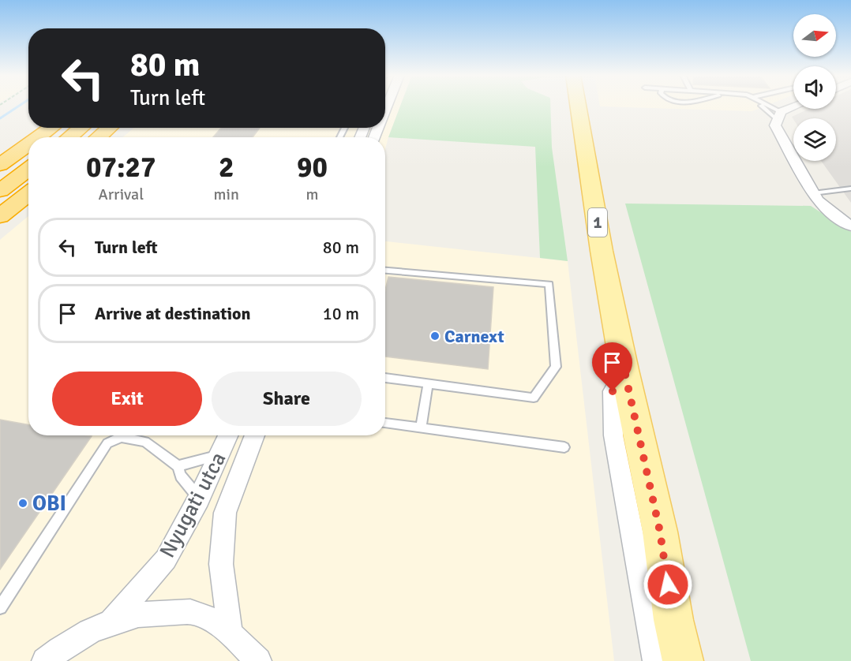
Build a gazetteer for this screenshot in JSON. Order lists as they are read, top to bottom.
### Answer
{
  "streets": {
    "main road": ["1"],
    "street": ["Nyugati utca"]
  },
  "places": ["Carnext", "OBI"],
  "north": "right",
  "page": {
    "turn": ["80 m", "Turn left"],
    "eta": [
      "07:27",
      "Arrival",
      "2",
      "min",
      "90",
      "m"
    ],
    "list": [
      {
        "name": "Turn left",
        "value": "80 m"
      },
      {
        "name": "Arrive at destination",
        "value": "10 m"
      }
    ],
    "buttons": ["Exit", "Share"]
  }
}
